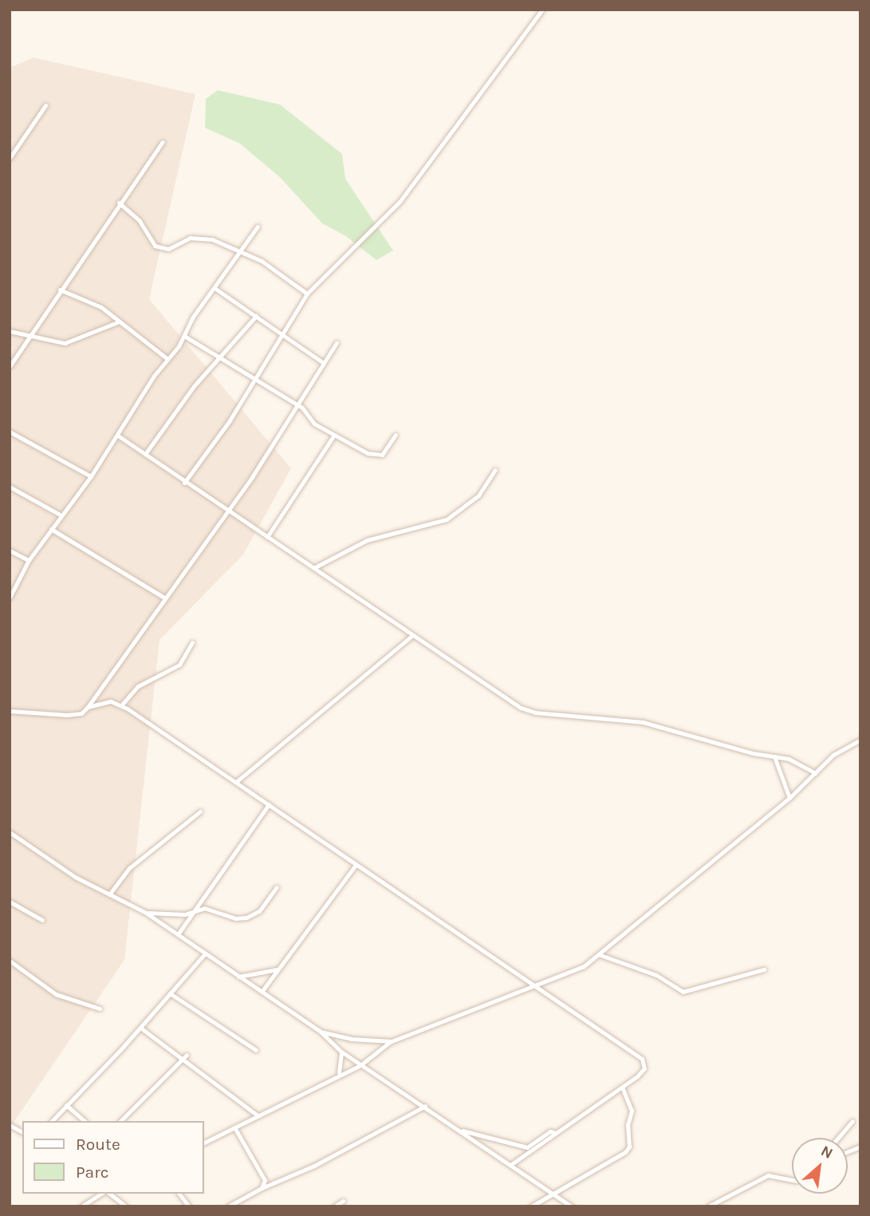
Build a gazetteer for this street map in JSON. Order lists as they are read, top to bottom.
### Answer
{
  "legend": ["Route", "Parc"],
  "north": "top right"
}
